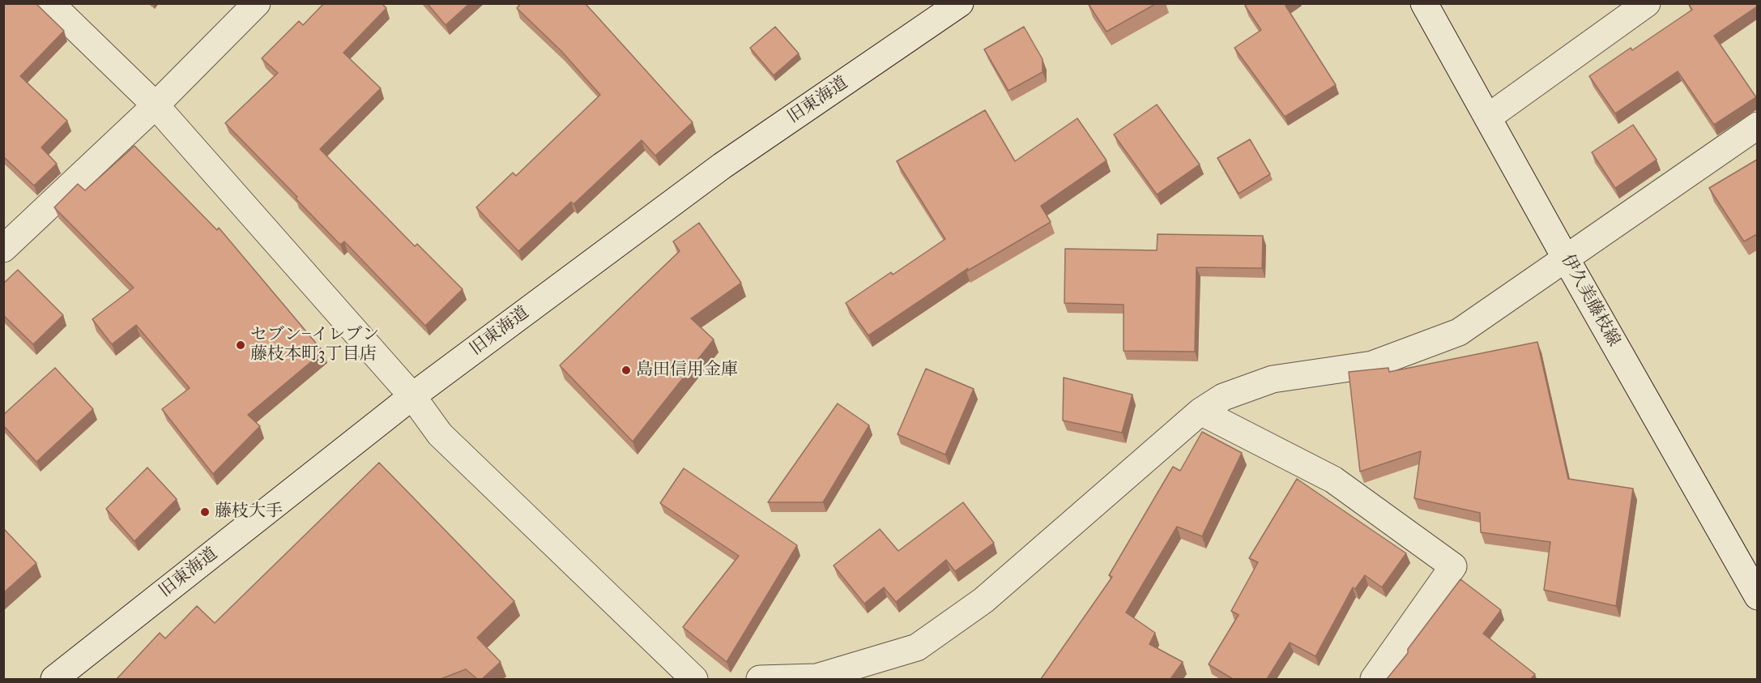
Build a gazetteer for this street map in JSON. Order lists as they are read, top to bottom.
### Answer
{
  "streets": {
    "street": ["旧東海道", "伊久美藤枝線"]
  },
  "places": ["セブン−イレブン 藤枝本町3丁目店", "島田信用金庫", "藤枝大手"]
}
